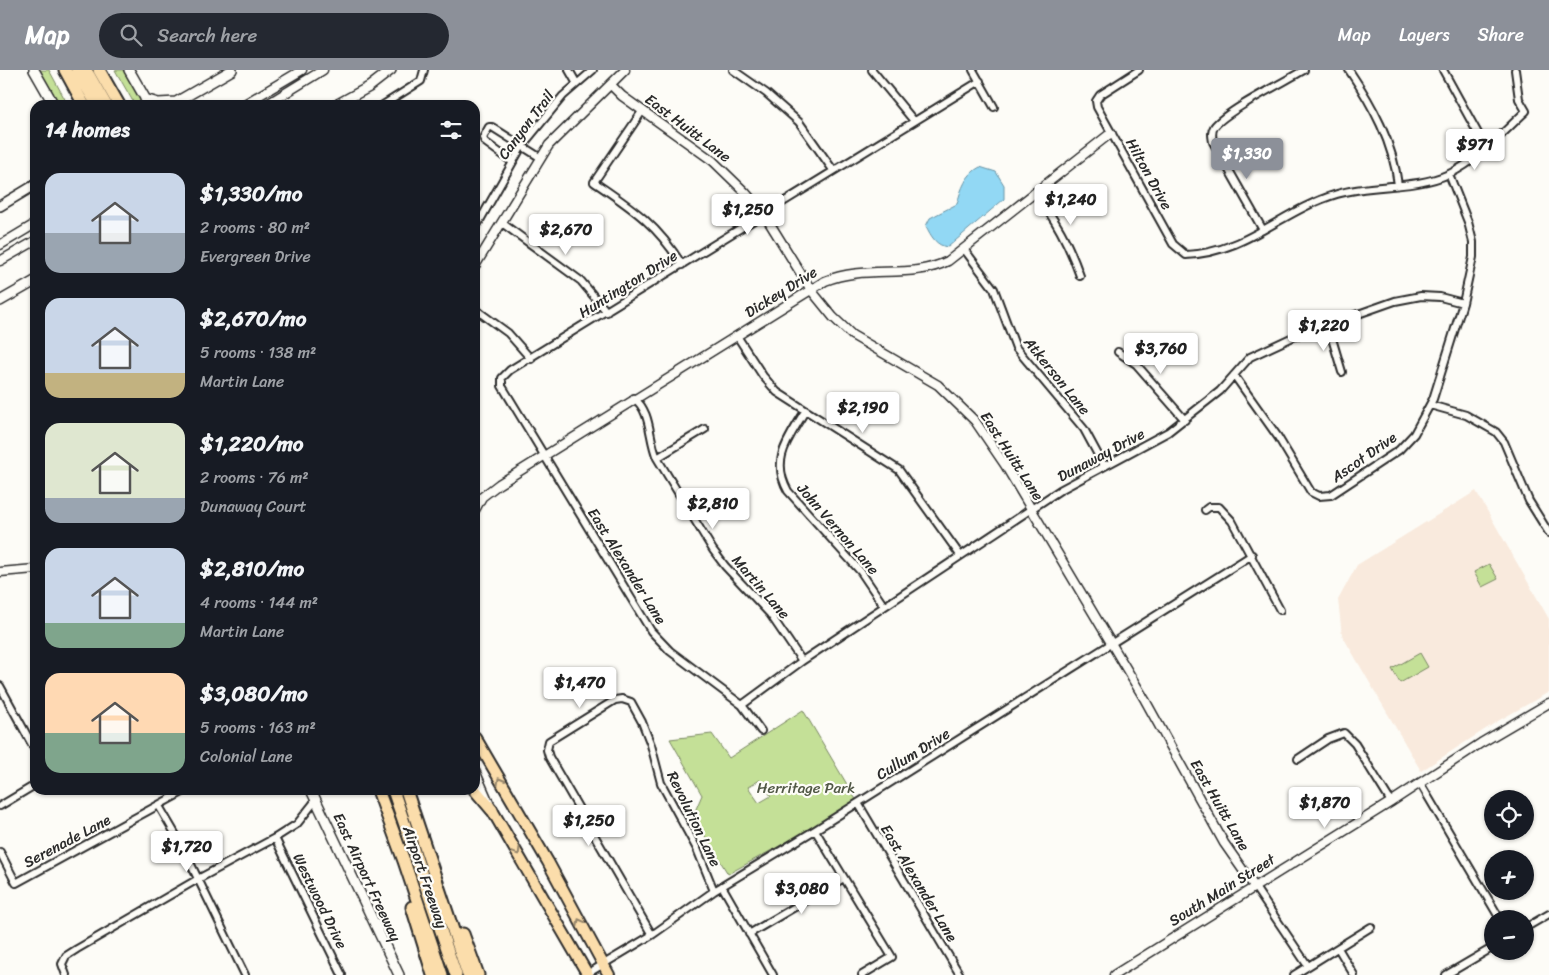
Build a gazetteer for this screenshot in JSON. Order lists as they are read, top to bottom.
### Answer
{
  "streets": {
    "highway": ["Airport Freeway"],
    "main road": ["East Airport Freeway"],
    "street": [
      "Canyon Trail",
      "East Huitt Lane",
      "Hilton Drive",
      "Huntington Drive",
      "Dickey Drive",
      "Atkerson Lane",
      "Dunaway Drive",
      "Ascot Drive",
      "John Vernon Lane",
      "East Alexander Lane",
      "Martin Lane",
      "Cullum Drive",
      "Revolution Lane",
      "Serenade Lane",
      "South Main Street",
      "Westwood Drive"
    ]
  },
  "crossings": [
    ["East Huitt Lane", "Huntington Drive"],
    ["East Huitt Lane", "Dickey Drive"],
    ["East Huitt Lane", "Dunaway Drive"],
    ["East Huitt Lane", "Cullum Drive"],
    ["East Huitt Lane", "South Main Street"],
    ["Hilton Drive", "Dickey Drive"],
    ["Huntington Drive", "East Alexander Lane"],
    ["Dickey Drive", "Atkerson Lane"],
    ["Dickey Drive", "East Alexander Lane"],
    ["Dickey Drive", "Martin Lane"],
    ["Atkerson Lane", "Dunaway Drive"],
    ["Dunaway Drive", "Ascot Drive"],
    ["Dunaway Drive", "John Vernon Lane"],
    ["Dunaway Drive", "East Alexander Lane"],
    ["Dunaway Drive", "Martin Lane"],
    ["East Alexander Lane", "Cullum Drive"],
    ["Cullum Drive", "Revolution Lane"]
  ],
  "parks": ["Herritage Park"],
  "page": {
    "header": "Map",
    "search": "Search here",
    "nav": ["Map", "Layers", "Share"],
    "heading": "14 homes",
    "price": [
      "$971",
      "$1,330",
      "$1,240",
      "$1,250",
      "$2,670",
      "$1,220",
      "$3,760",
      "$2,190",
      "$2,810",
      "$1,470",
      "$1,870",
      "$1,250",
      "$1,720",
      "$3,080"
    ],
    "list": [
      {
        "name": "$1,330/mo",
        "note": "2 rooms · 80 m² · Evergreen Drive"
      },
      {
        "name": "$2,670/mo",
        "note": "5 rooms · 138 m² · Martin Lane"
      },
      {
        "name": "$1,220/mo",
        "note": "2 rooms · 76 m² · Dunaway Court"
      },
      {
        "name": "$2,810/mo",
        "note": "4 rooms · 144 m² · Martin Lane"
      },
      {
        "name": "$3,080/mo",
        "note": "5 rooms · 163 m² · Colonial Lane"
      }
    ],
    "map_buttons": ["+", "−"]
  }
}
